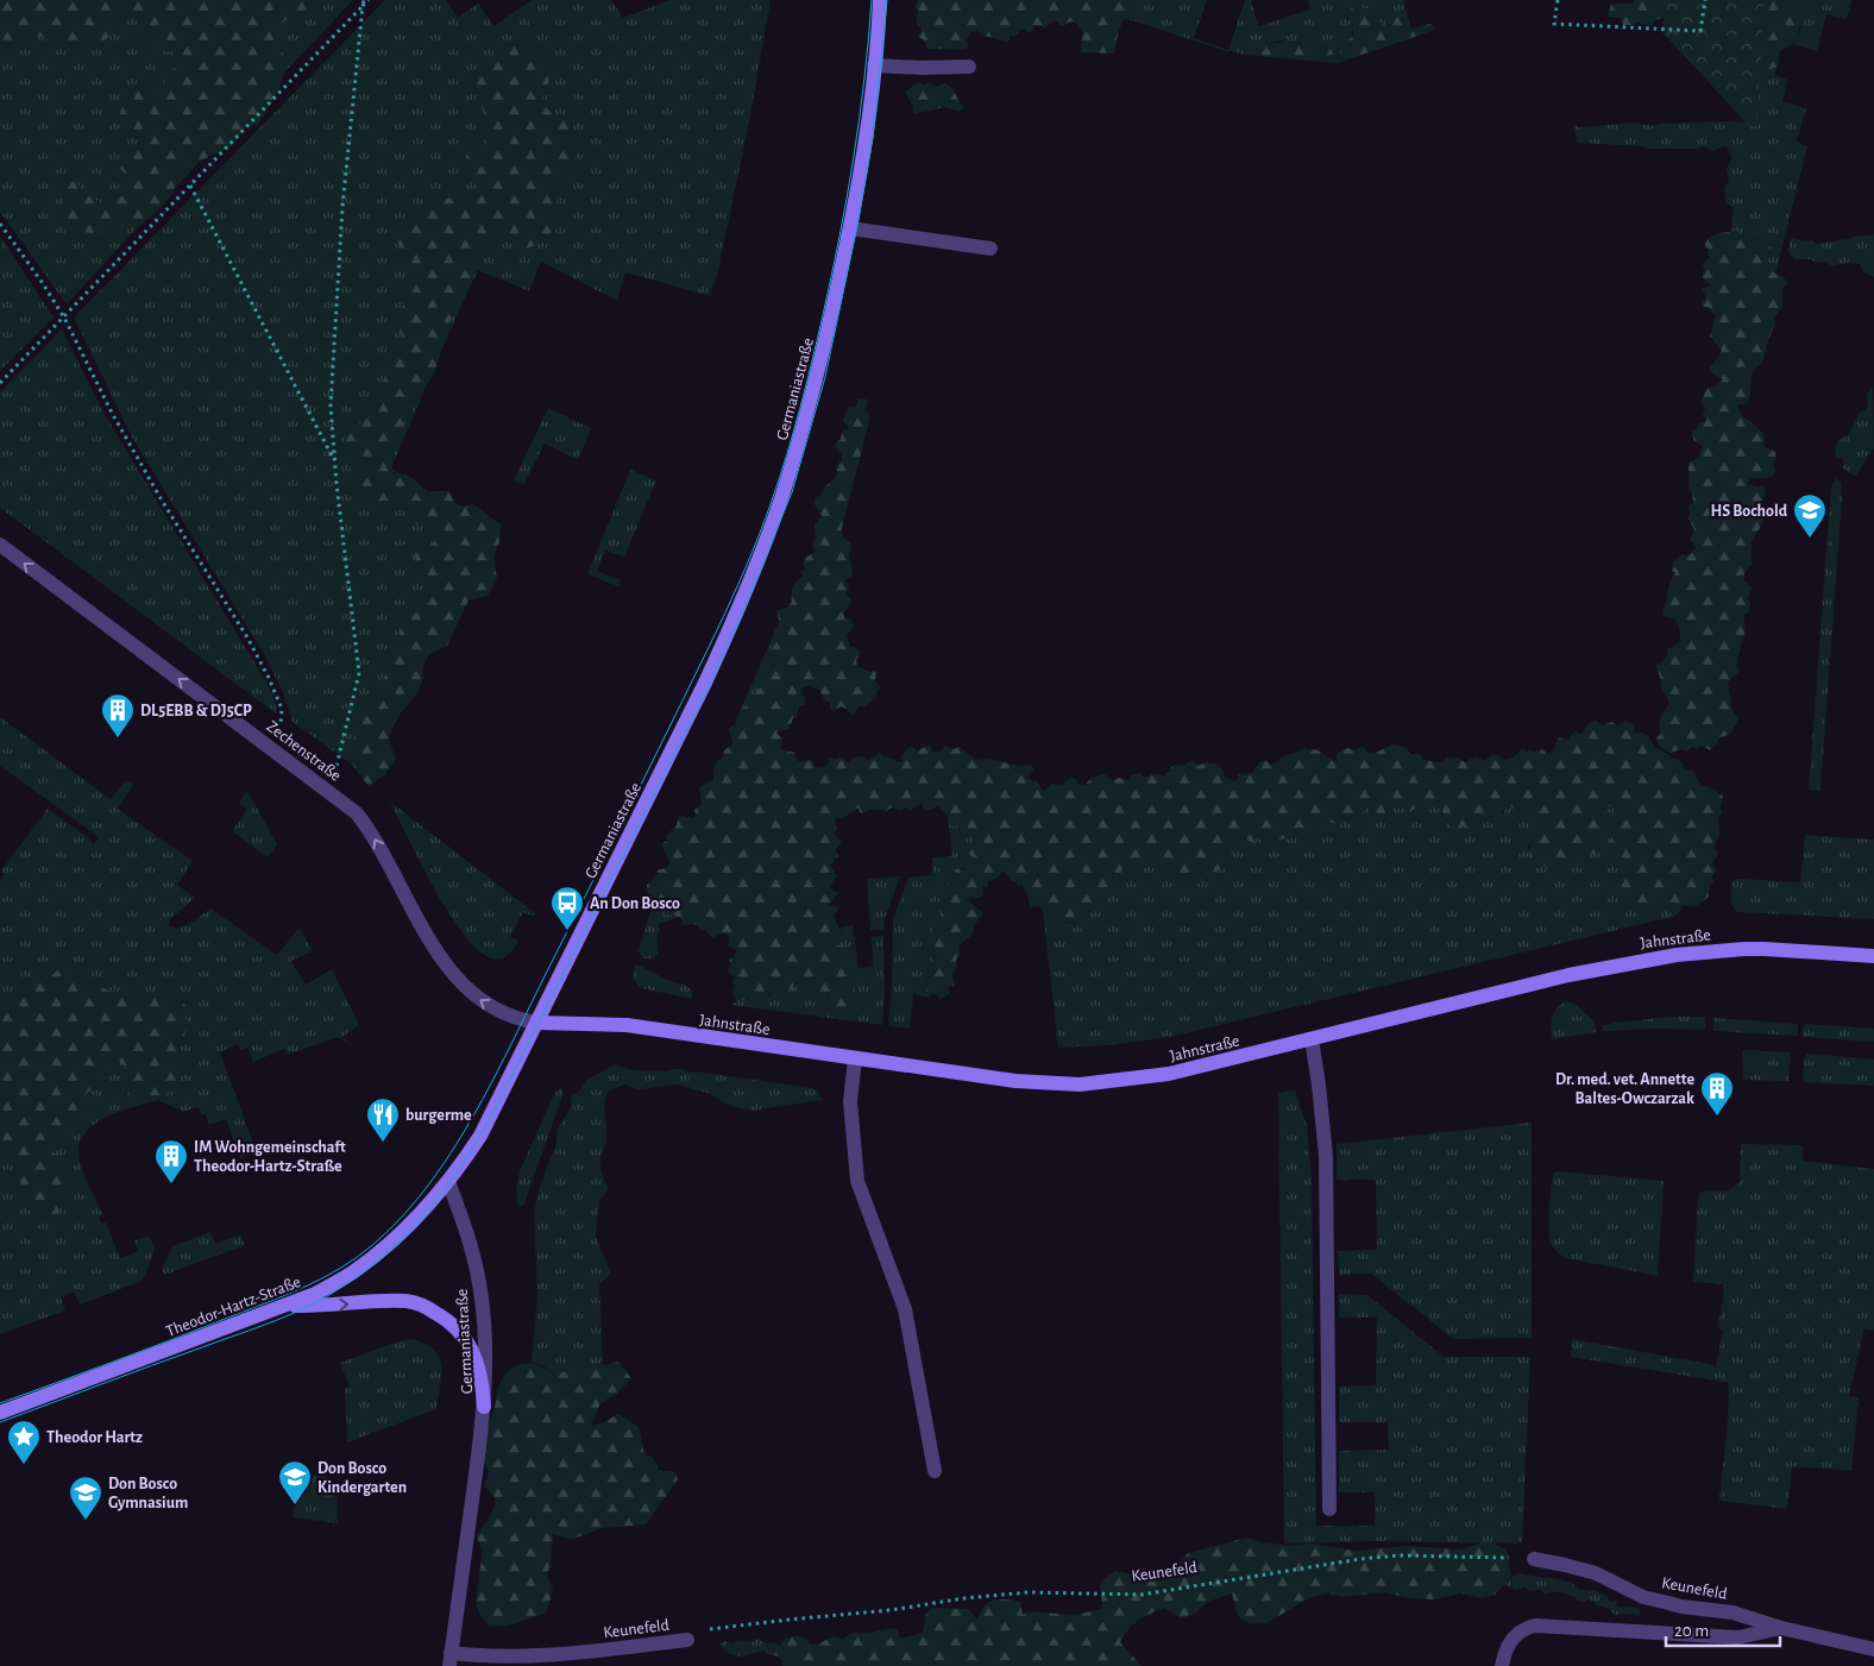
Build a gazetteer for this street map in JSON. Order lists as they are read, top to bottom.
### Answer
{
  "streets": {
    "main road": ["Germaniastraße", "Jahnstraße", "Theodor-Hartz-Straße"],
    "street": ["Zechenstraße", "Keunefeld"]
  },
  "crossings": [
    ["Germaniastraße", "Zechenstraße"],
    ["Germaniastraße", "Jahnstraße"],
    ["Germaniastraße", "Theodor-Hartz-Straße"],
    ["Germaniastraße", "Keunefeld"],
    ["Zechenstraße", "Jahnstraße"]
  ],
  "one_way": ["Zechenstraße"],
  "places": {
    "school or university": ["HS Bochold", "Don Bosco Kindergarten", "Don Bosco Gymnasium"],
    "building": ["DL5EBB & DJ5CP", "Dr. med. vet. Annette Baltes-Owczarzak", "IM Wohngemeinschaft Theodor-Hartz-Straße"],
    "bus stop": ["An Don Bosco"],
    "restaurant": ["burgerme"],
    "place": ["Theodor Hartz"]
  },
  "scale_bar": "20 m"
}
